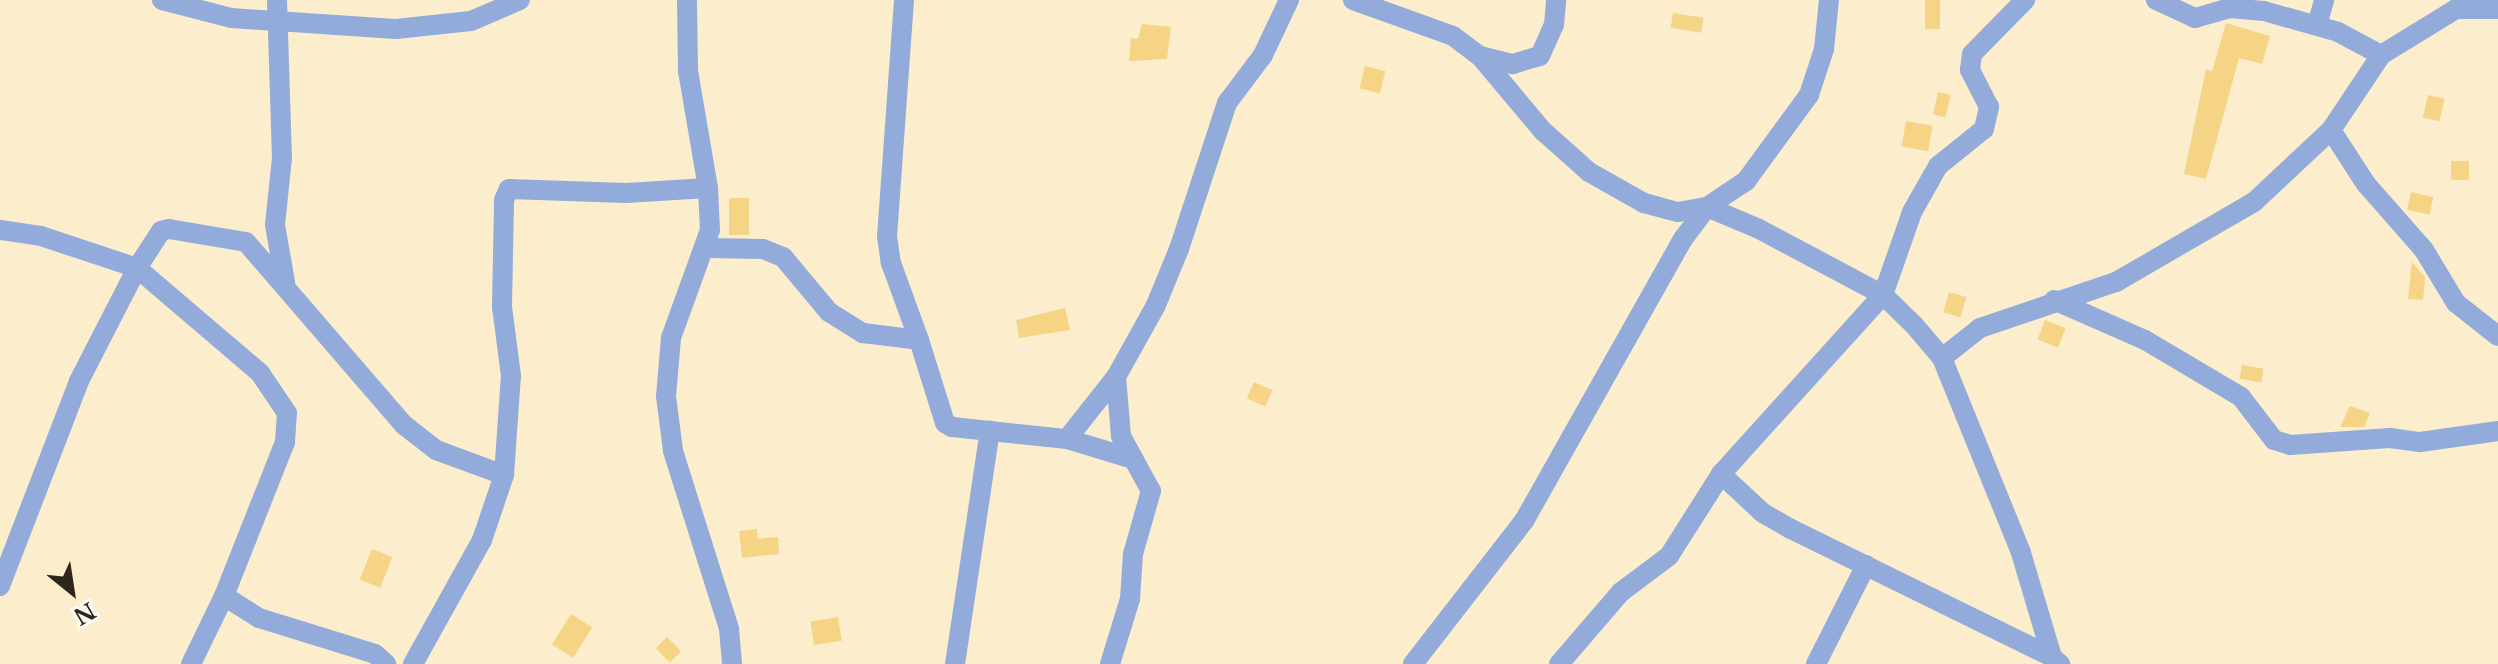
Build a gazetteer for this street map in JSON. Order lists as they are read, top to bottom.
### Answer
{
  "north": "bottom right"
}
